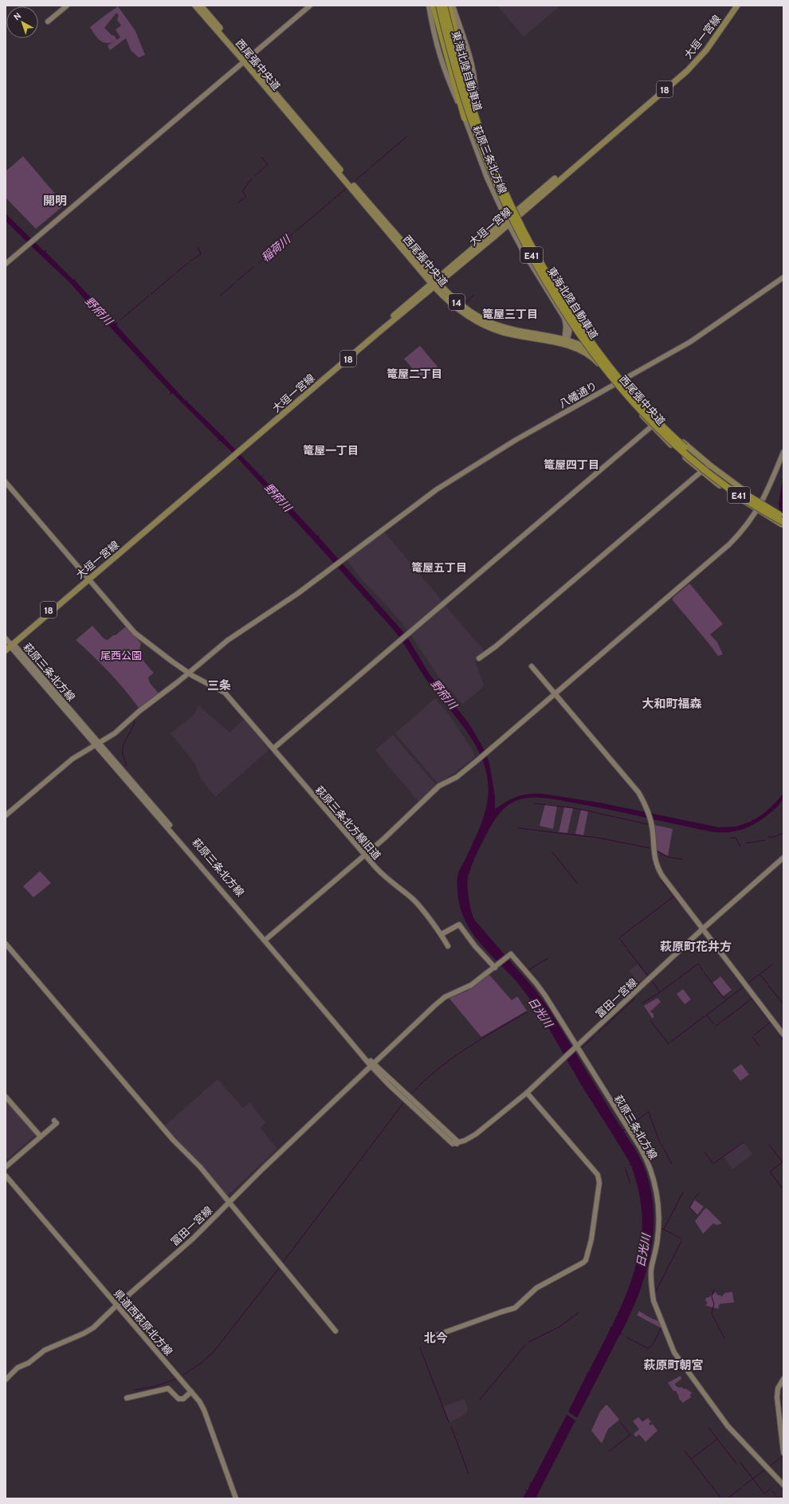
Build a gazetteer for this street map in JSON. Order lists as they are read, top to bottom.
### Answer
{
  "streets": {
    "highway": ["東海北陸自動車道", "E41"],
    "main road": [
      "大垣一宮線",
      "西尾張中央道",
      "18",
      "14"
    ],
    "street": [
      "萩原三条北方線",
      "八幡通り",
      "萩原三条北方線旧道",
      "富田一宮線",
      "冨田一宮線",
      "県道西萩原北方線"
    ]
  },
  "crossings": [
    ["大垣一宮線", "西尾張中央道"],
    ["大垣一宮線", "萩原三条北方線"],
    ["大垣一宮線", "萩原三条北方線旧道"],
    ["西尾張中央道", "東海北陸自動車道"],
    ["西尾張中央道", "萩原三条北方線"],
    ["西尾張中央道", "八幡通り"],
    ["萩原三条北方線", "八幡通り"],
    ["萩原三条北方線", "富田一宮線"],
    ["萩原三条北方線", "冨田一宮線"],
    ["八幡通り", "萩原三条北方線旧道"],
    ["富田一宮線", "冨田一宮線"],
    ["冨田一宮線", "県道西萩原北方線"]
  ],
  "districts": [
    "開明",
    "篭屋三丁目",
    "篭屋二丁目",
    "篭屋一丁目",
    "篭屋四丁目",
    "篭屋五丁目",
    "三条",
    "大和町福森",
    "萩原町花井方",
    "北今",
    "萩原町朝宮"
  ],
  "water": ["稲荷川", "野府川", "日光川"],
  "parks": ["尾西公園"],
  "north": "top left"
}
